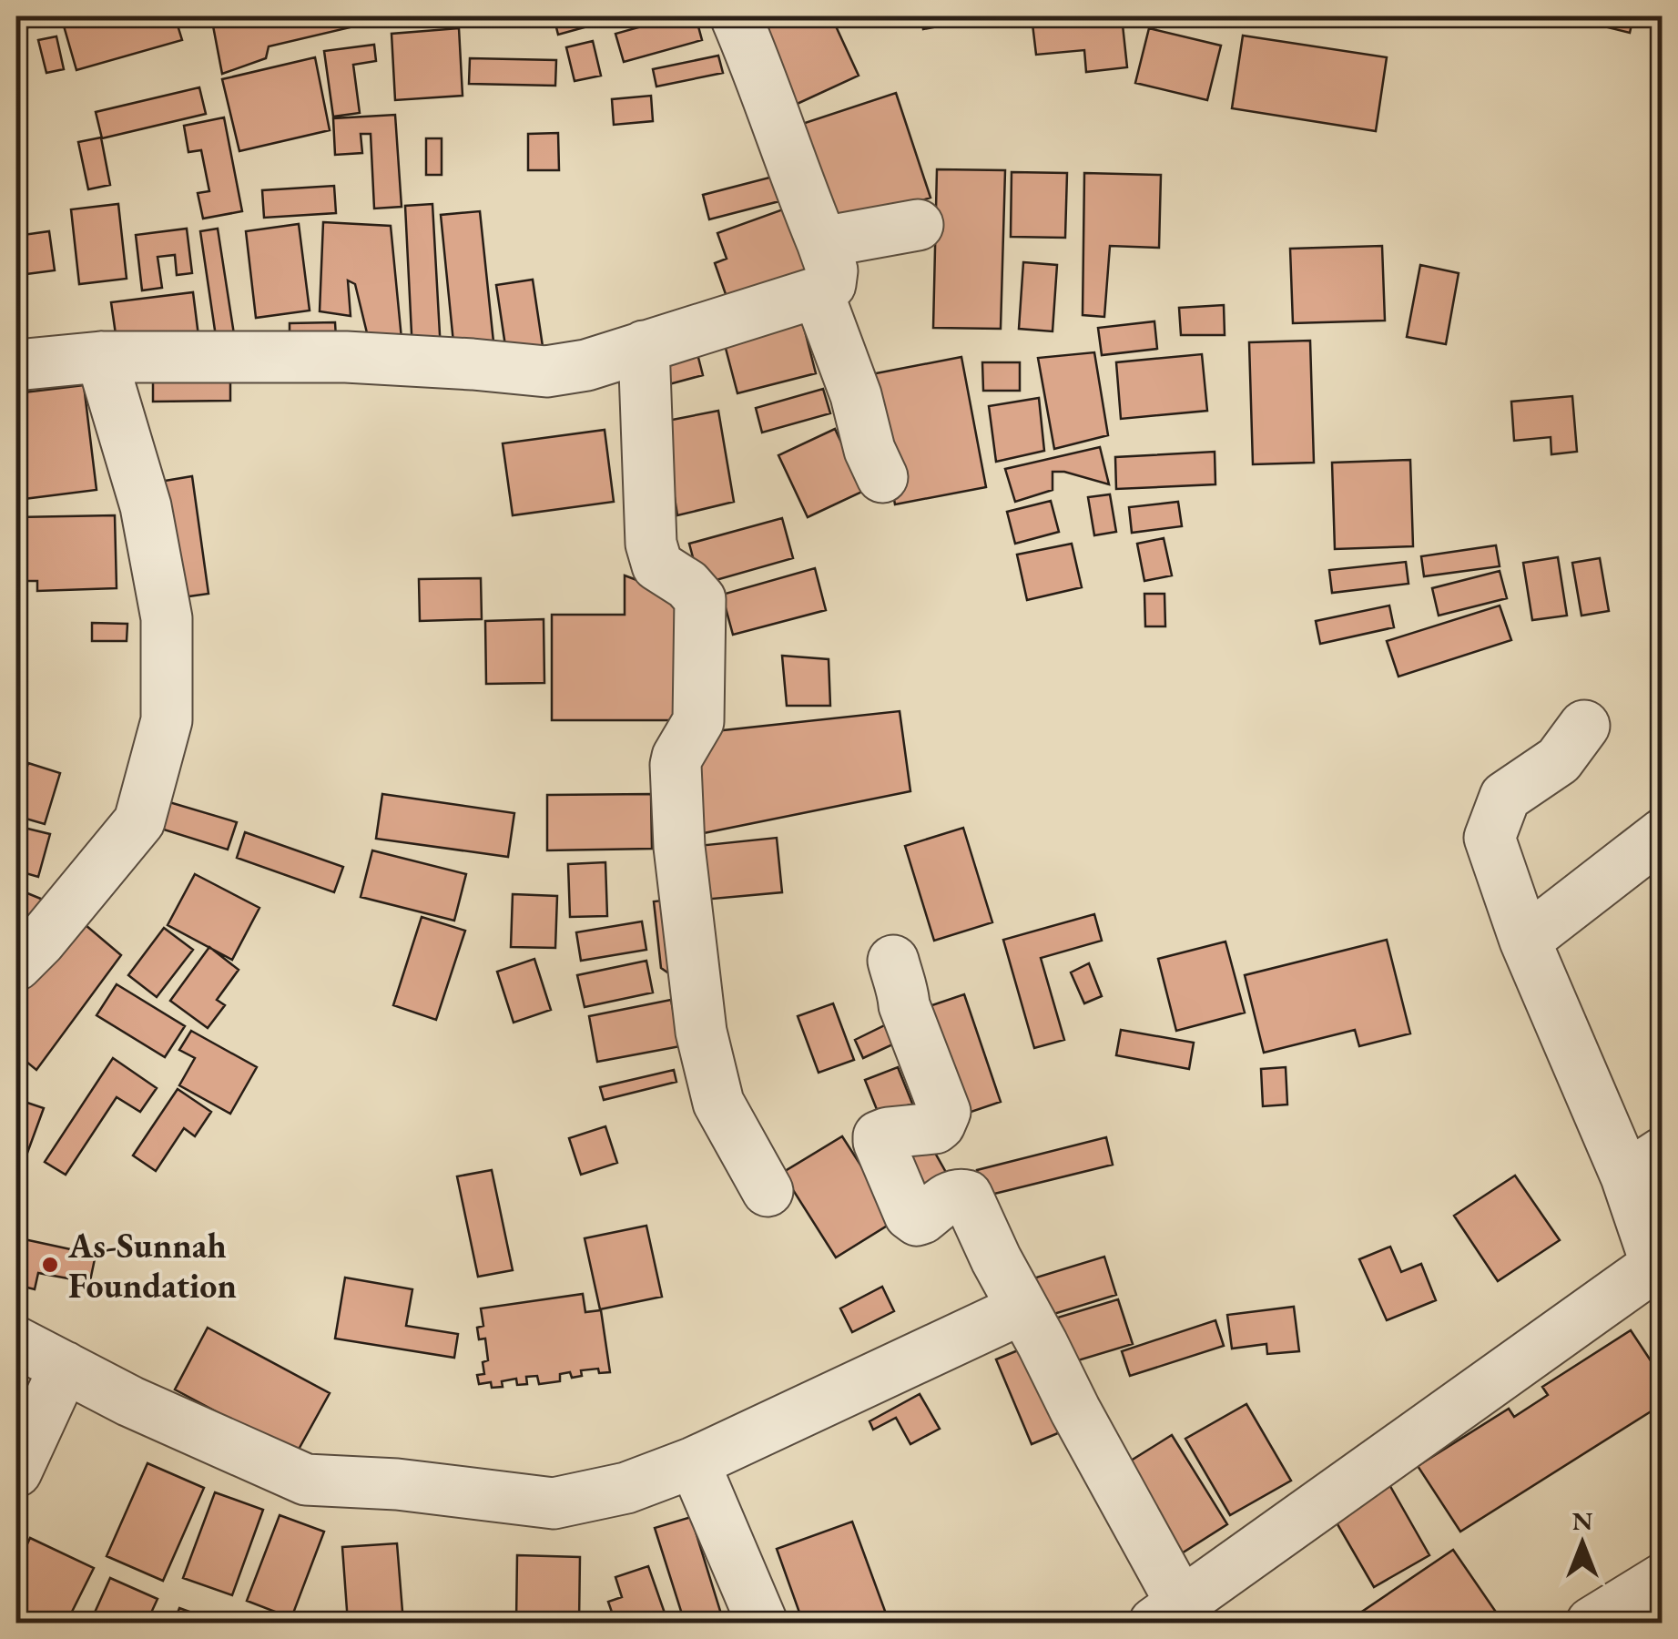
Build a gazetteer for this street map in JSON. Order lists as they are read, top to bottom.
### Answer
{
  "places": ["As-Sunnah Foundation"],
  "north": "top"
}
